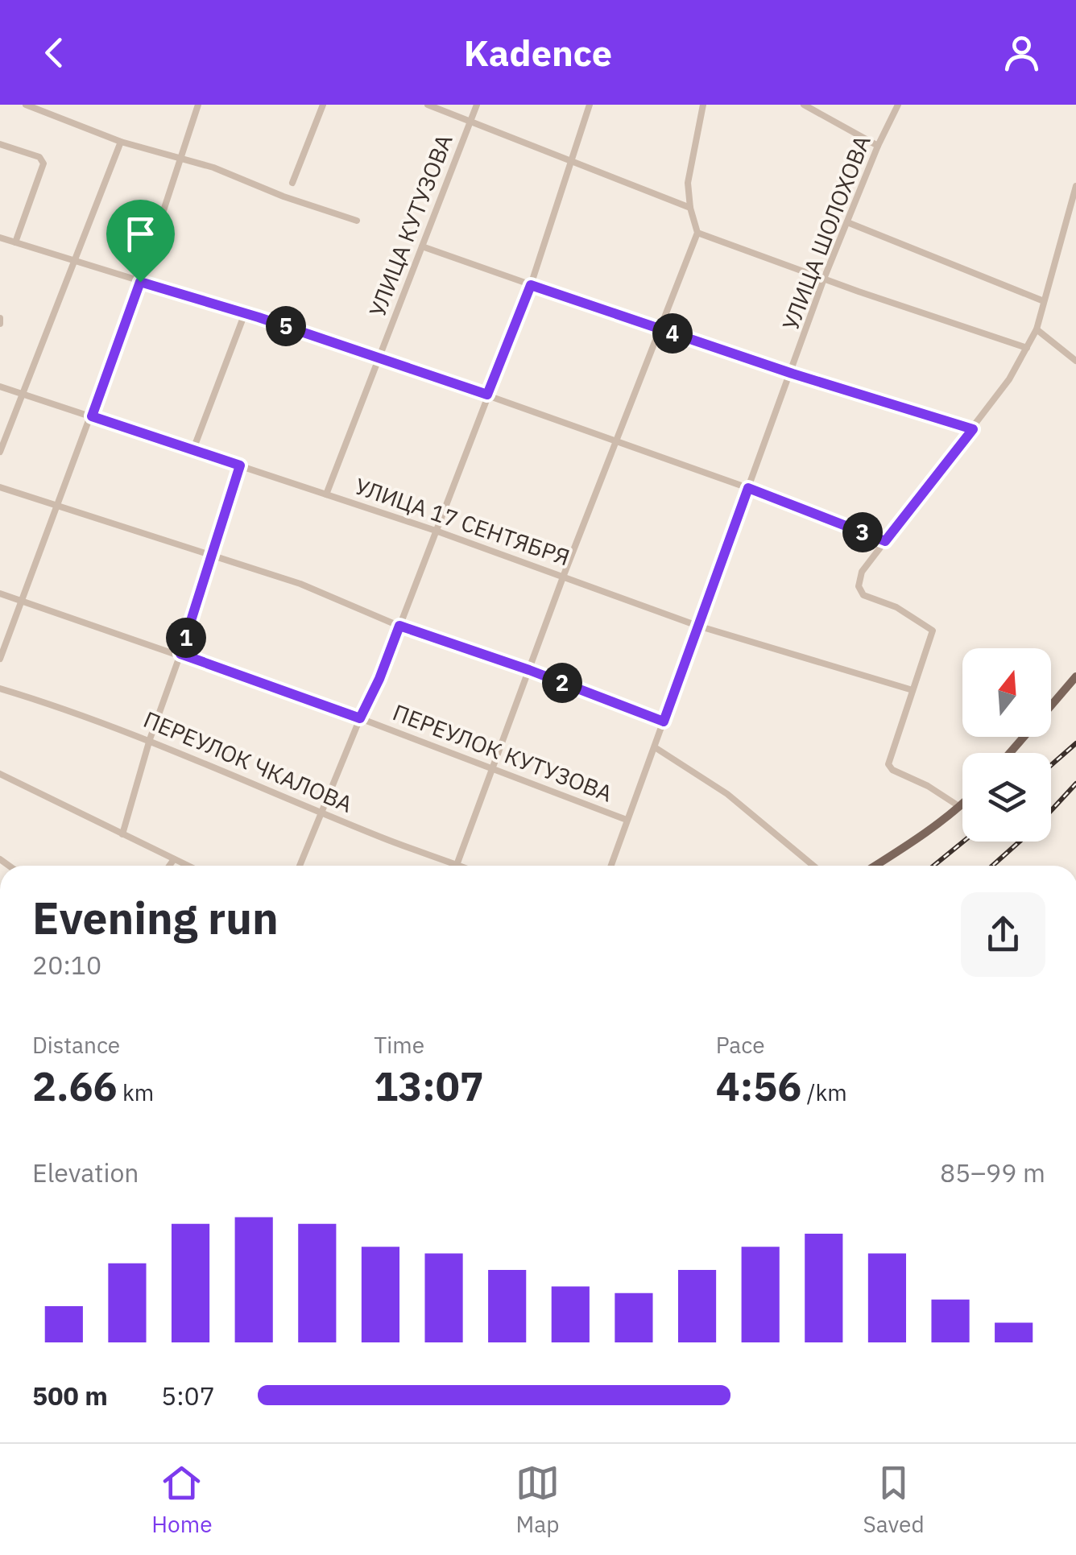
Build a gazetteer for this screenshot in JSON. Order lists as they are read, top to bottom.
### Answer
{
  "streets": {
    "street": [
      "УЛИЦА КУТУЗОВА",
      "УЛИЦА ШОЛОХОВА",
      "УЛИЦА 17 СЕНТЯБРЯ",
      "ПЕРЕУЛОК КУТУЗОВА",
      "ПЕРЕУЛОК ЧКАЛОВА"
    ]
  },
  "crossings": [
    ["УЛИЦА КУТУЗОВА", "УЛИЦА 17 СЕНТЯБРЯ"],
    ["УЛИЦА ШОЛОХОВА", "УЛИЦА 17 СЕНТЯБРЯ"],
    ["УЛИЦА ШОЛОХОВА", "ПЕРЕУЛОК КУТУЗОВА"]
  ],
  "north": "top",
  "page": {
    "header": "Kadence",
    "pins": [
      "5",
      "4",
      "3",
      "1",
      "2"
    ],
    "heading": ["Evening run", "20:10"],
    "stats": [
      ["Distance", "2.66 km"],
      ["Time", "13:07"],
      ["Pace", "4:56 /km"]
    ],
    "chart": ["Elevation", "85–99 m"],
    "list": [
      {
        "name": "500 m",
        "note": "5:07"
      }
    ],
    "tabs": ["Home", "Map", "Saved"]
  }
}
